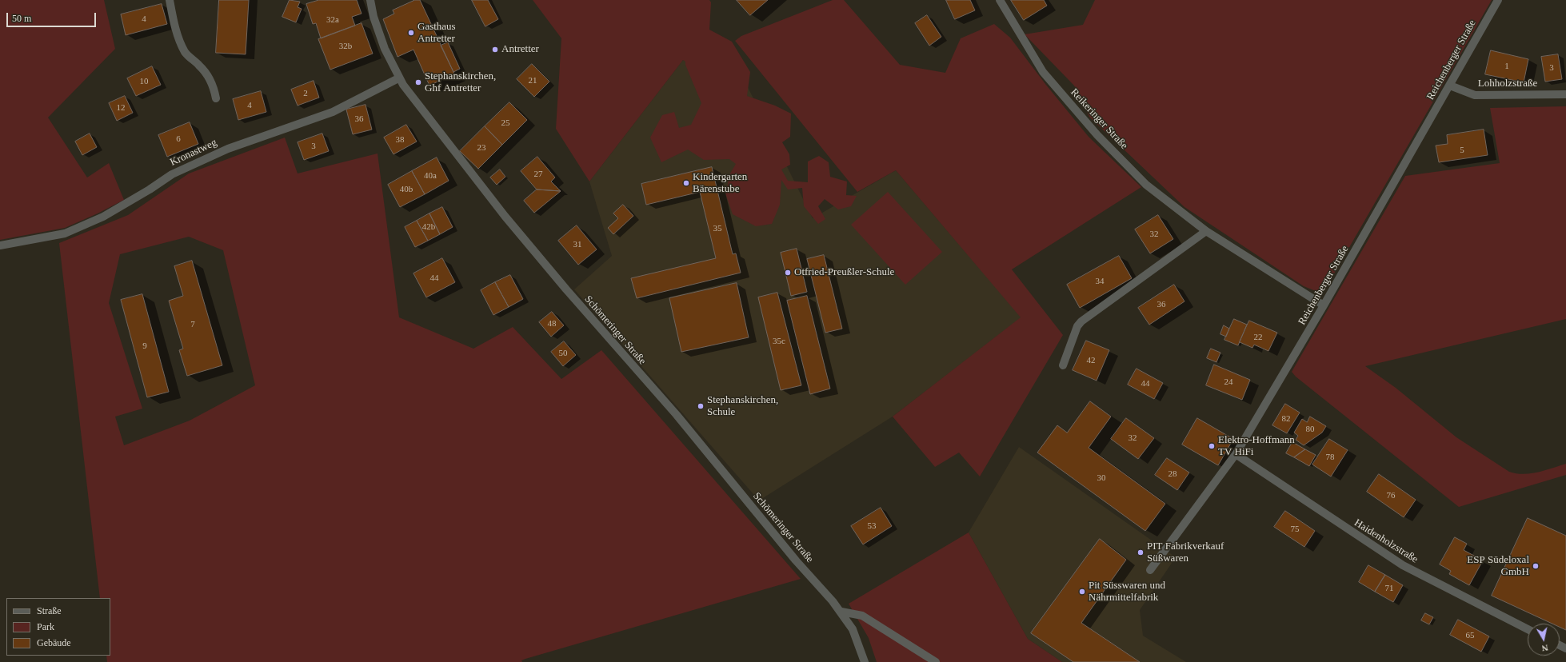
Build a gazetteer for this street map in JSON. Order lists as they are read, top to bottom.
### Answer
{
  "streets": {
    "street": [
      "Reichenberger Straße",
      "Lohholzstraße",
      "Reikeringer Straße",
      "Kronastweg",
      "Schömeringer Straße",
      "Haidenholzstraße"
    ]
  },
  "crossings": [
    ["Reichenberger Straße", "Lohholzstraße"],
    ["Reichenberger Straße", "Reikeringer Straße"],
    ["Reichenberger Straße", "Haidenholzstraße"],
    ["Kronastweg", "Schömeringer Straße"]
  ],
  "places": [
    "Gasthaus Antretter",
    "Antretter",
    "Stephanskirchen, Ghf Antretter",
    "Kindergarten Bärenstube",
    "Otfried-Preußler-Schule",
    "Stephanskirchen, Schule",
    "Elektro-Hoffmann TV HiFi",
    "PIT Fabrikverkauf Süßwaren",
    "ESP Südeloxal GmbH",
    "Pit Süsswaren und Nährmittelfabrik"
  ],
  "house_numbers": [
    "4",
    "32a",
    "32b",
    "1",
    "3",
    "21",
    "10",
    "2",
    "4",
    "12",
    "36",
    "25",
    "6",
    "38",
    "3",
    "23",
    "5",
    "27",
    "40a",
    "40b",
    "42b",
    "35",
    "32",
    "31",
    "44",
    "34",
    "36",
    "48",
    "7",
    "22",
    "35c",
    "9",
    "50",
    "42",
    "24",
    "44",
    "82",
    "80",
    "32",
    "78",
    "28",
    "30",
    "76",
    "53",
    "75",
    "71",
    "65"
  ],
  "legend": ["Straße", "Park", "Gebäude"],
  "scale_bar": "50 m",
  "north": "bottom"
}
